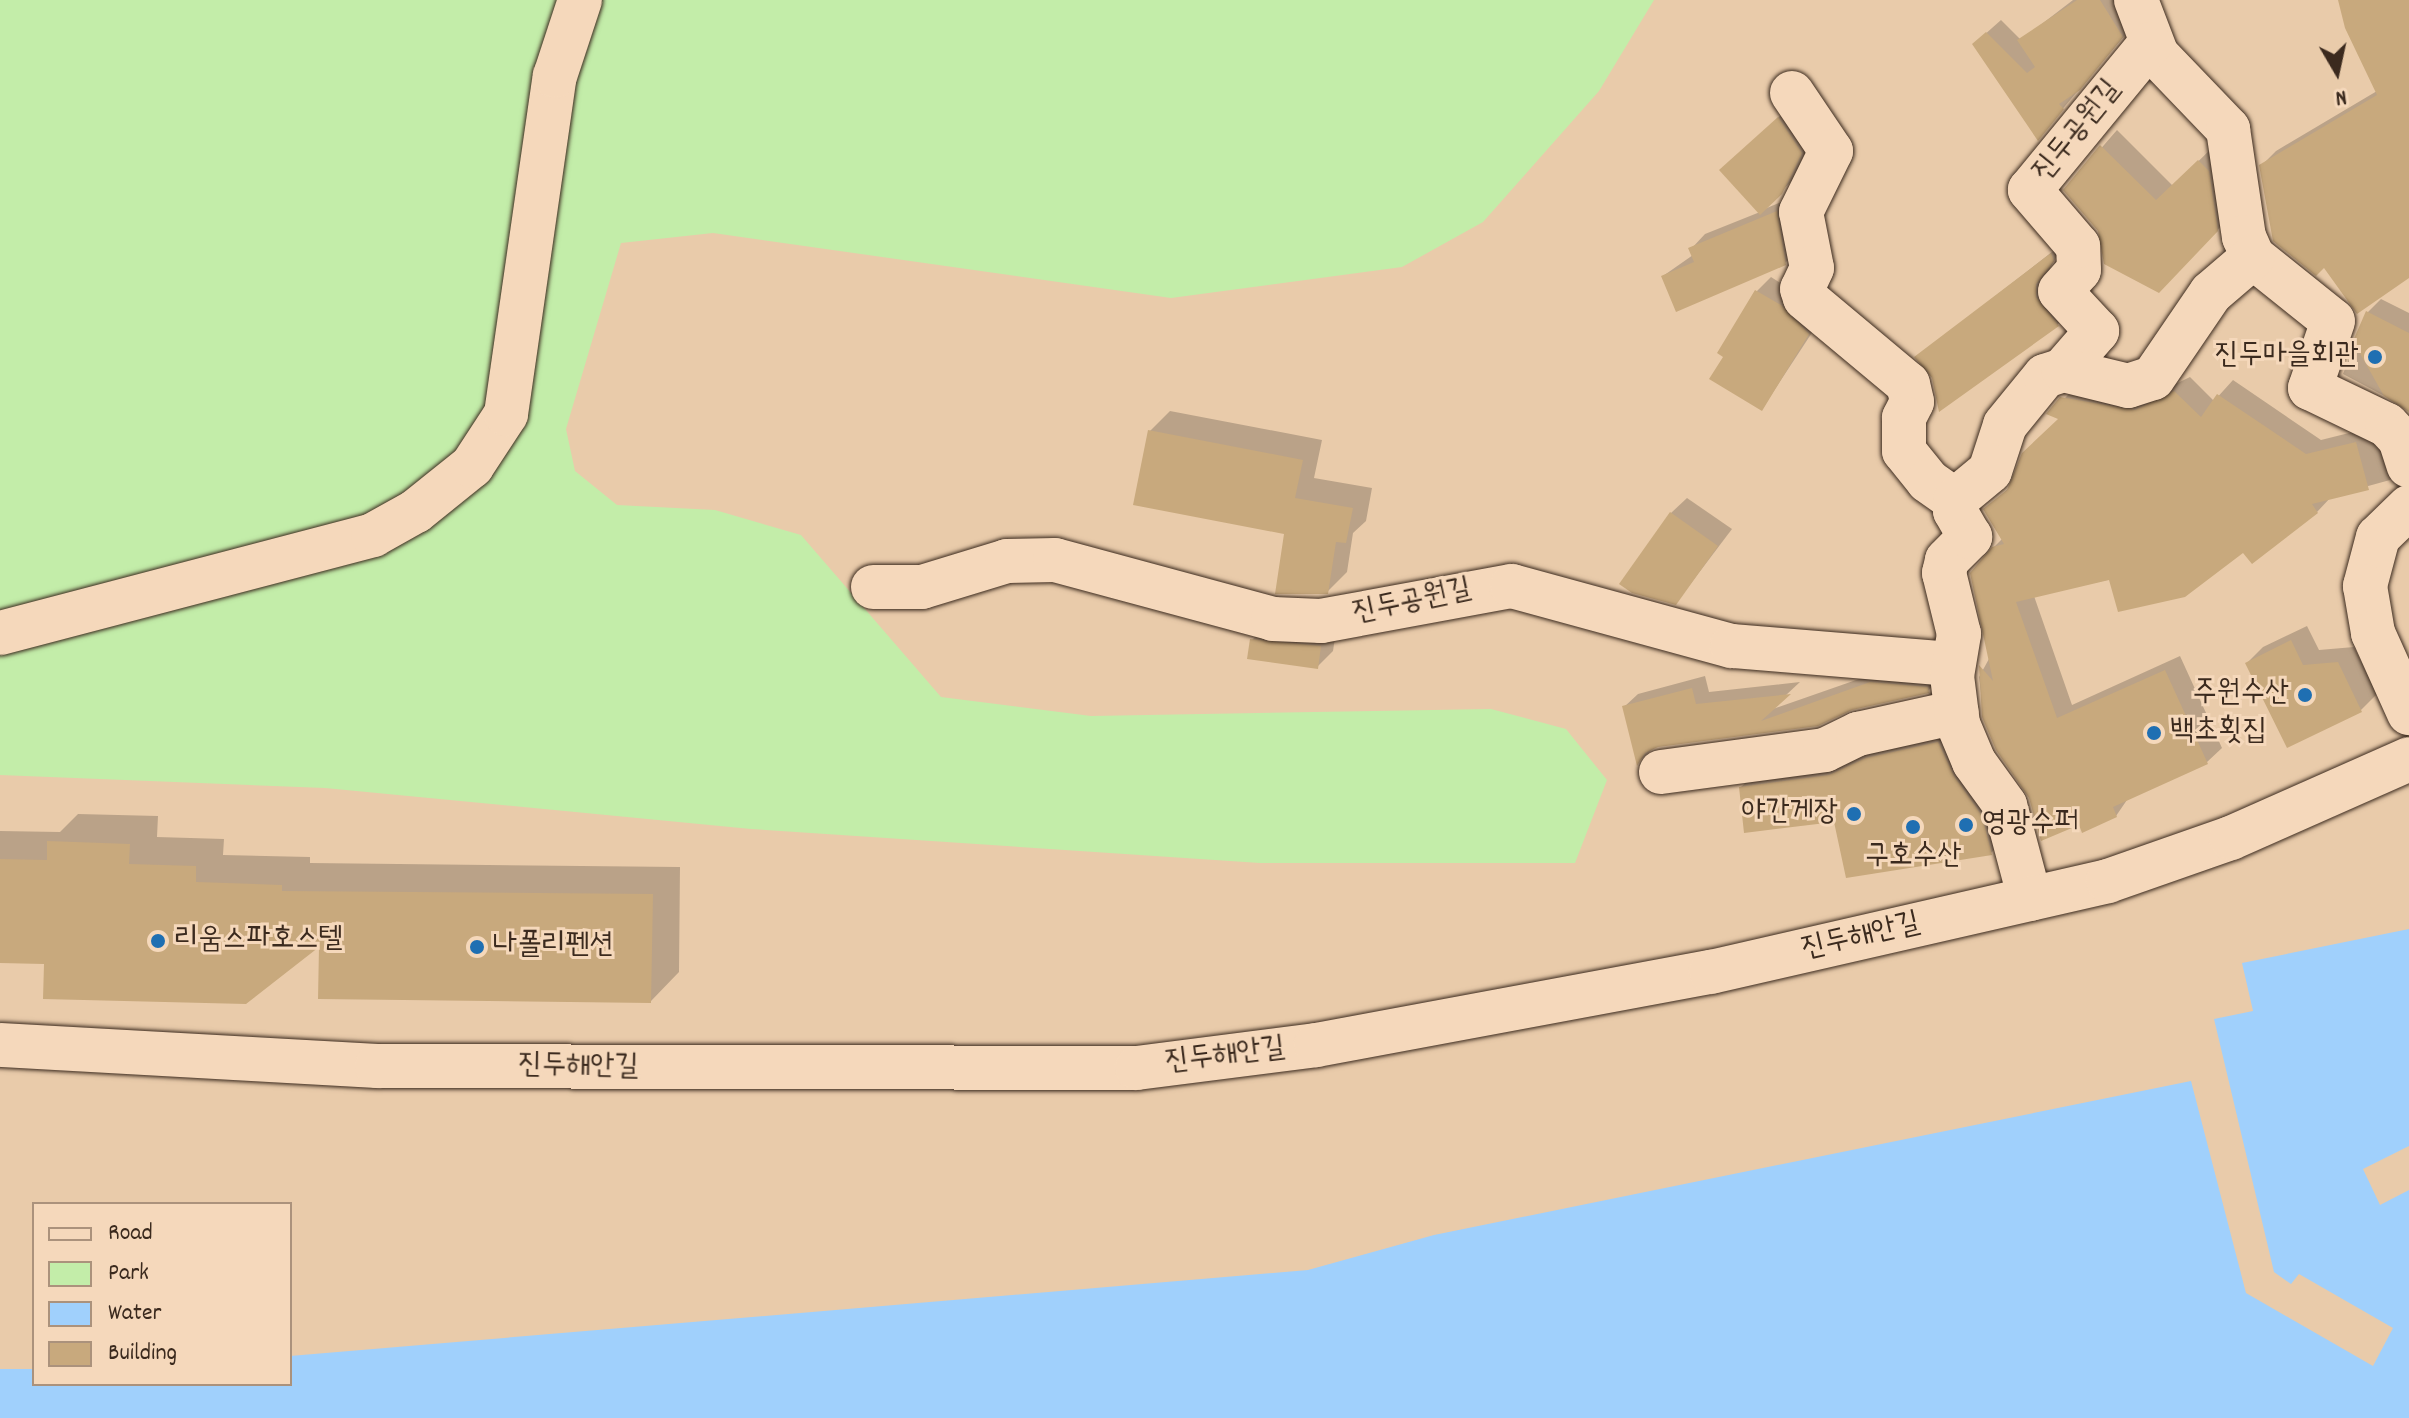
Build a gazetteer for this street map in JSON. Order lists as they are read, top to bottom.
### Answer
{
  "streets": {
    "street": ["진두공원길", "진두해안길"]
  },
  "places": [
    "진두마을회관",
    "주원수산",
    "백초횟집",
    "야간게장",
    "영광수퍼",
    "구호수산",
    "리움스파호스텔",
    "나폴리펜션"
  ],
  "legend": [
    "Road",
    "Park",
    "Water",
    "Building"
  ],
  "north": "bottom"
}
